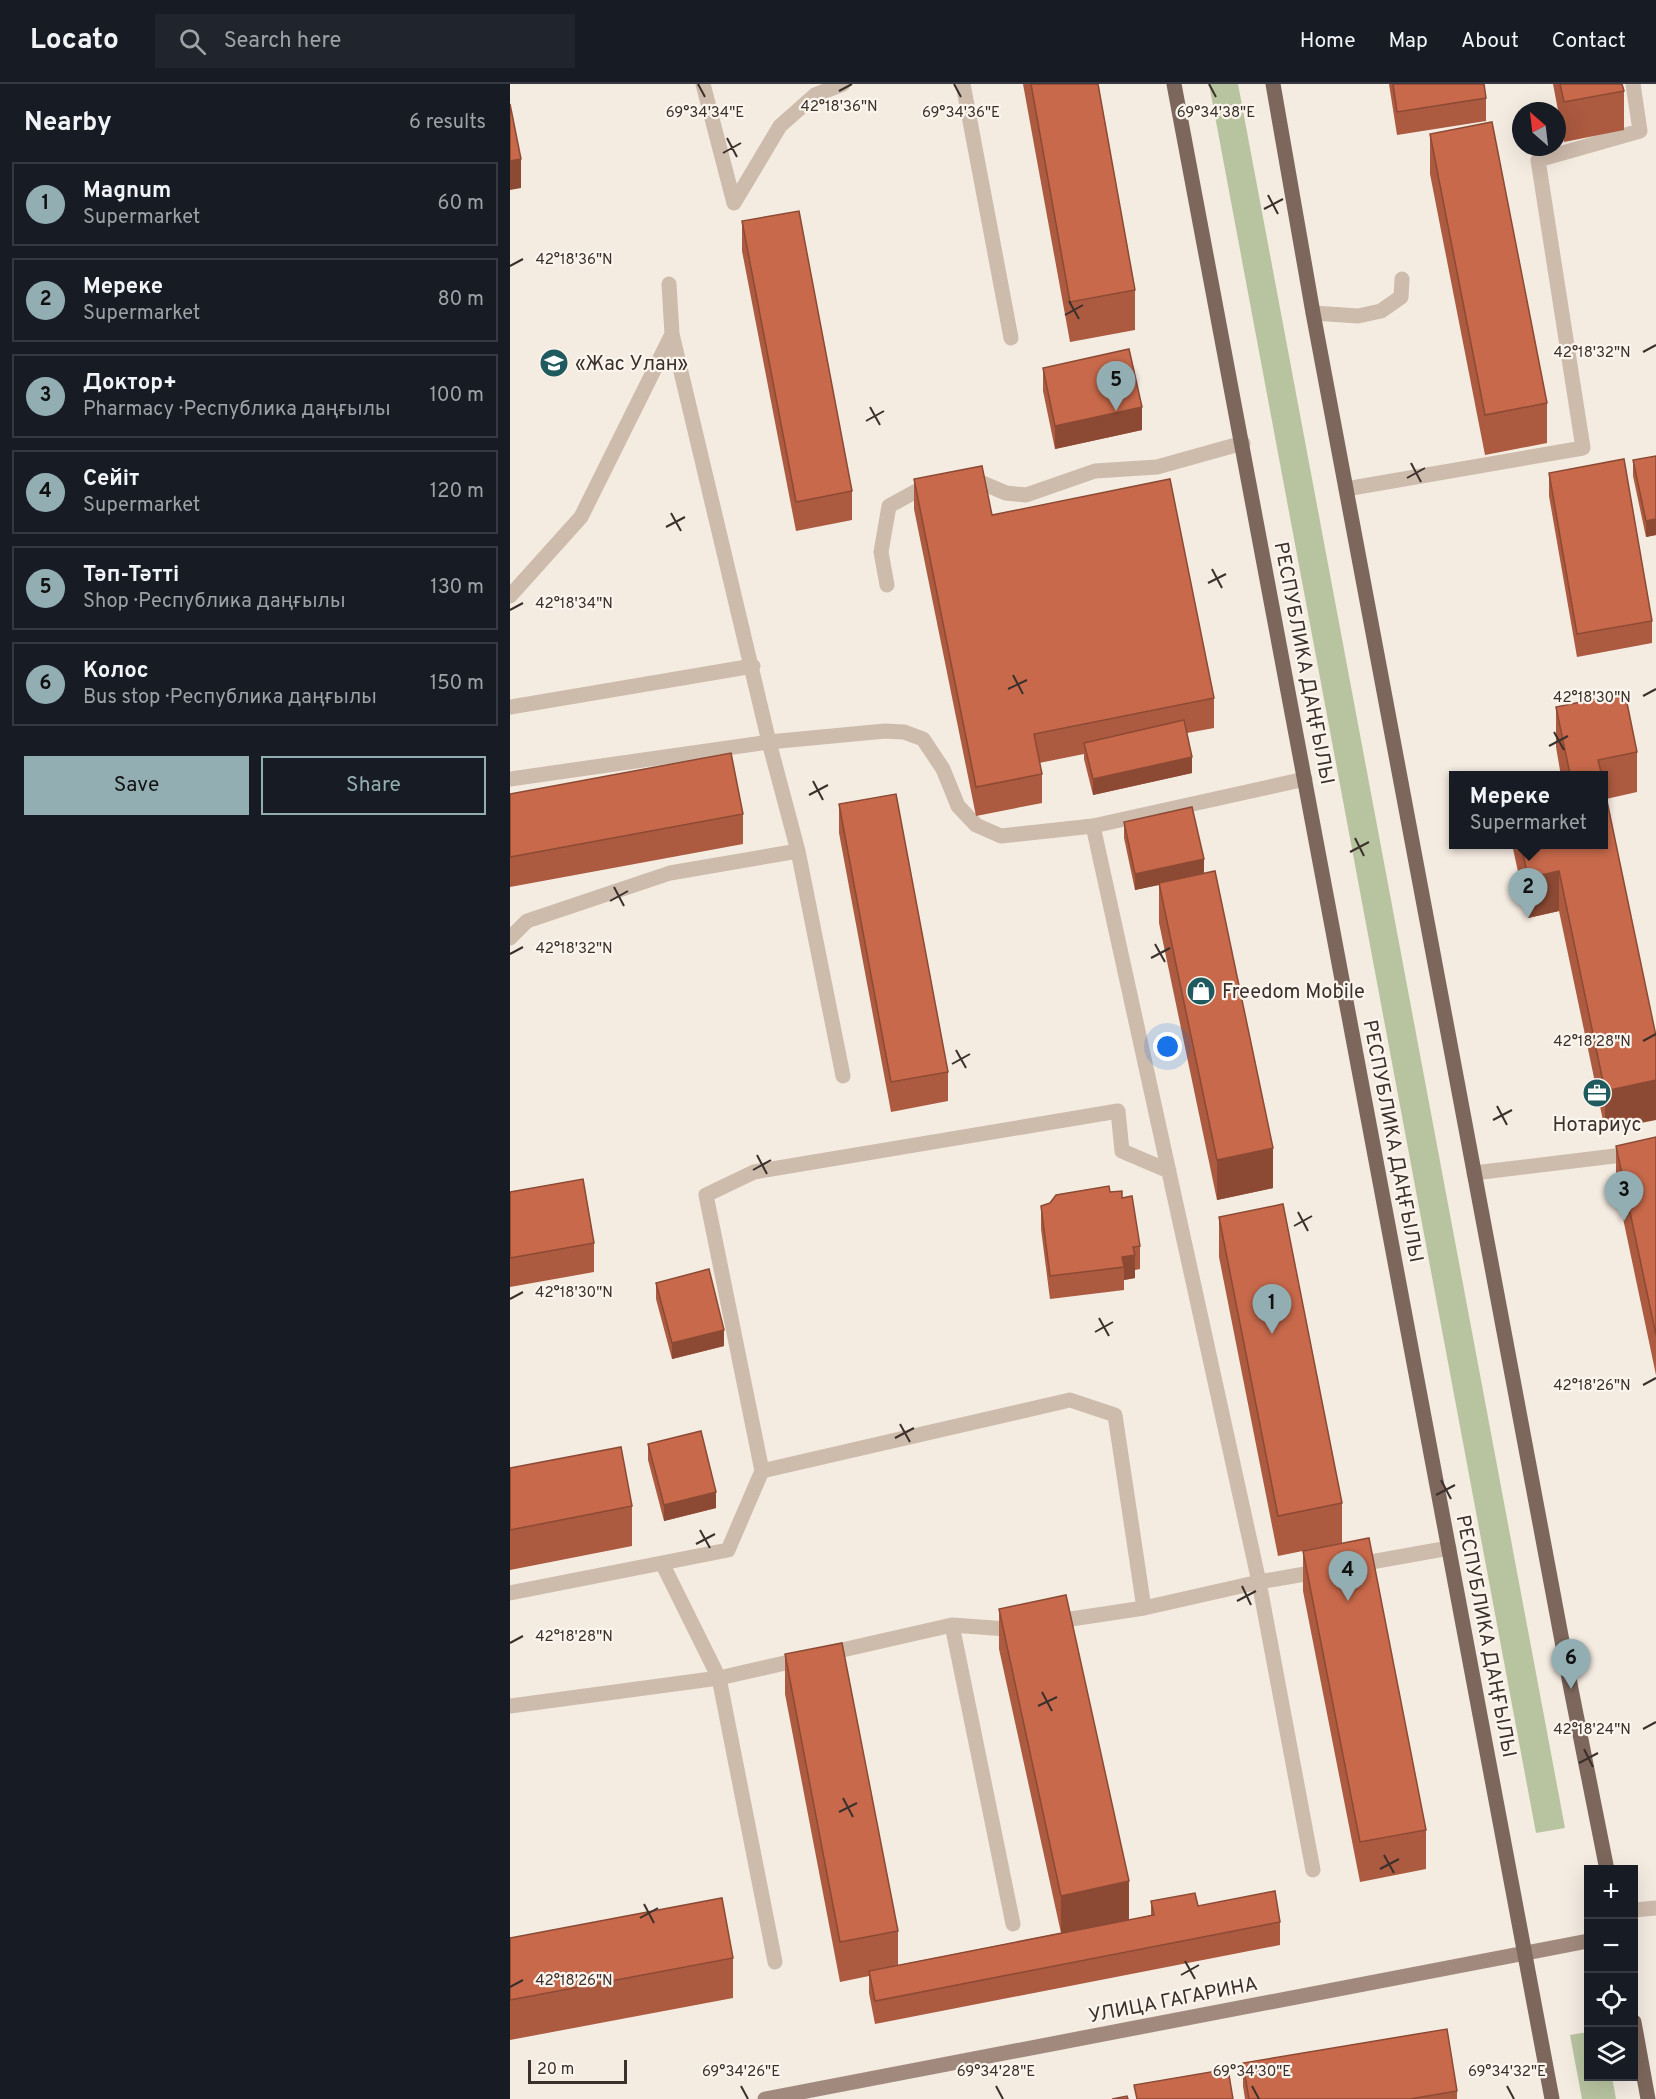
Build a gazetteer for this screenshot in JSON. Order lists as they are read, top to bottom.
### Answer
{
  "streets": {
    "main road": ["РЕСПУБЛИКА ДАҢҒЫЛЫ", "УЛИЦА ГАГАРИНА"]
  },
  "crossings": [
    ["РЕСПУБЛИКА ДАҢҒЫЛЫ", "УЛИЦА ГАГАРИНА"]
  ],
  "places": {
    "school or university": ["«Жас Улан»"],
    "shop": ["Freedom Mobile"],
    "office": ["Нотариус"]
  },
  "scale_bar": "20 m",
  "north": "top left",
  "page": {
    "header": "Locato",
    "search": "Search here",
    "nav": [
      "Home",
      "Map",
      "About",
      "Contact"
    ],
    "heading": ["Nearby", "6 results"],
    "list": [
      {
        "mark": "1",
        "name": "Magnum",
        "note": "Supermarket",
        "value": "60 m"
      },
      {
        "mark": "2",
        "name": "Мереке",
        "note": "Supermarket",
        "value": "80 m"
      },
      {
        "mark": "3",
        "name": "Доктор+",
        "note": "Pharmacy · Республика даңғылы",
        "value": "100 m"
      },
      {
        "mark": "4",
        "name": "Сейіт",
        "note": "Supermarket",
        "value": "120 m"
      },
      {
        "mark": "5",
        "name": "Тәп-Тәтті",
        "note": "Shop · Республика даңғылы",
        "value": "130 m"
      },
      {
        "mark": "6",
        "name": "Колос",
        "note": "Bus stop · Республика даңғылы",
        "value": "150 m"
      }
    ],
    "pins": [
      "5",
      "2",
      "3",
      "1",
      "4",
      "6"
    ],
    "buttons": ["Save", "Share"],
    "popup": ["Мереке", "Supermarket"],
    "map_buttons": ["+", "−"],
    "scale": "20 m"
  },
  "coordinates": [
    "42°18'36\"N",
    "69°34'34\"E",
    "69°34'36\"E",
    "69°34'38\"E",
    "42°18'32\"N",
    "42°18'34\"N",
    "42°18'30\"N",
    "42°18'28\"N",
    "42°18'26\"N",
    "42°18'24\"N",
    "69°34'26\"E",
    "69°34'28\"E",
    "69°34'30\"E",
    "69°34'32\"E"
  ]
}
